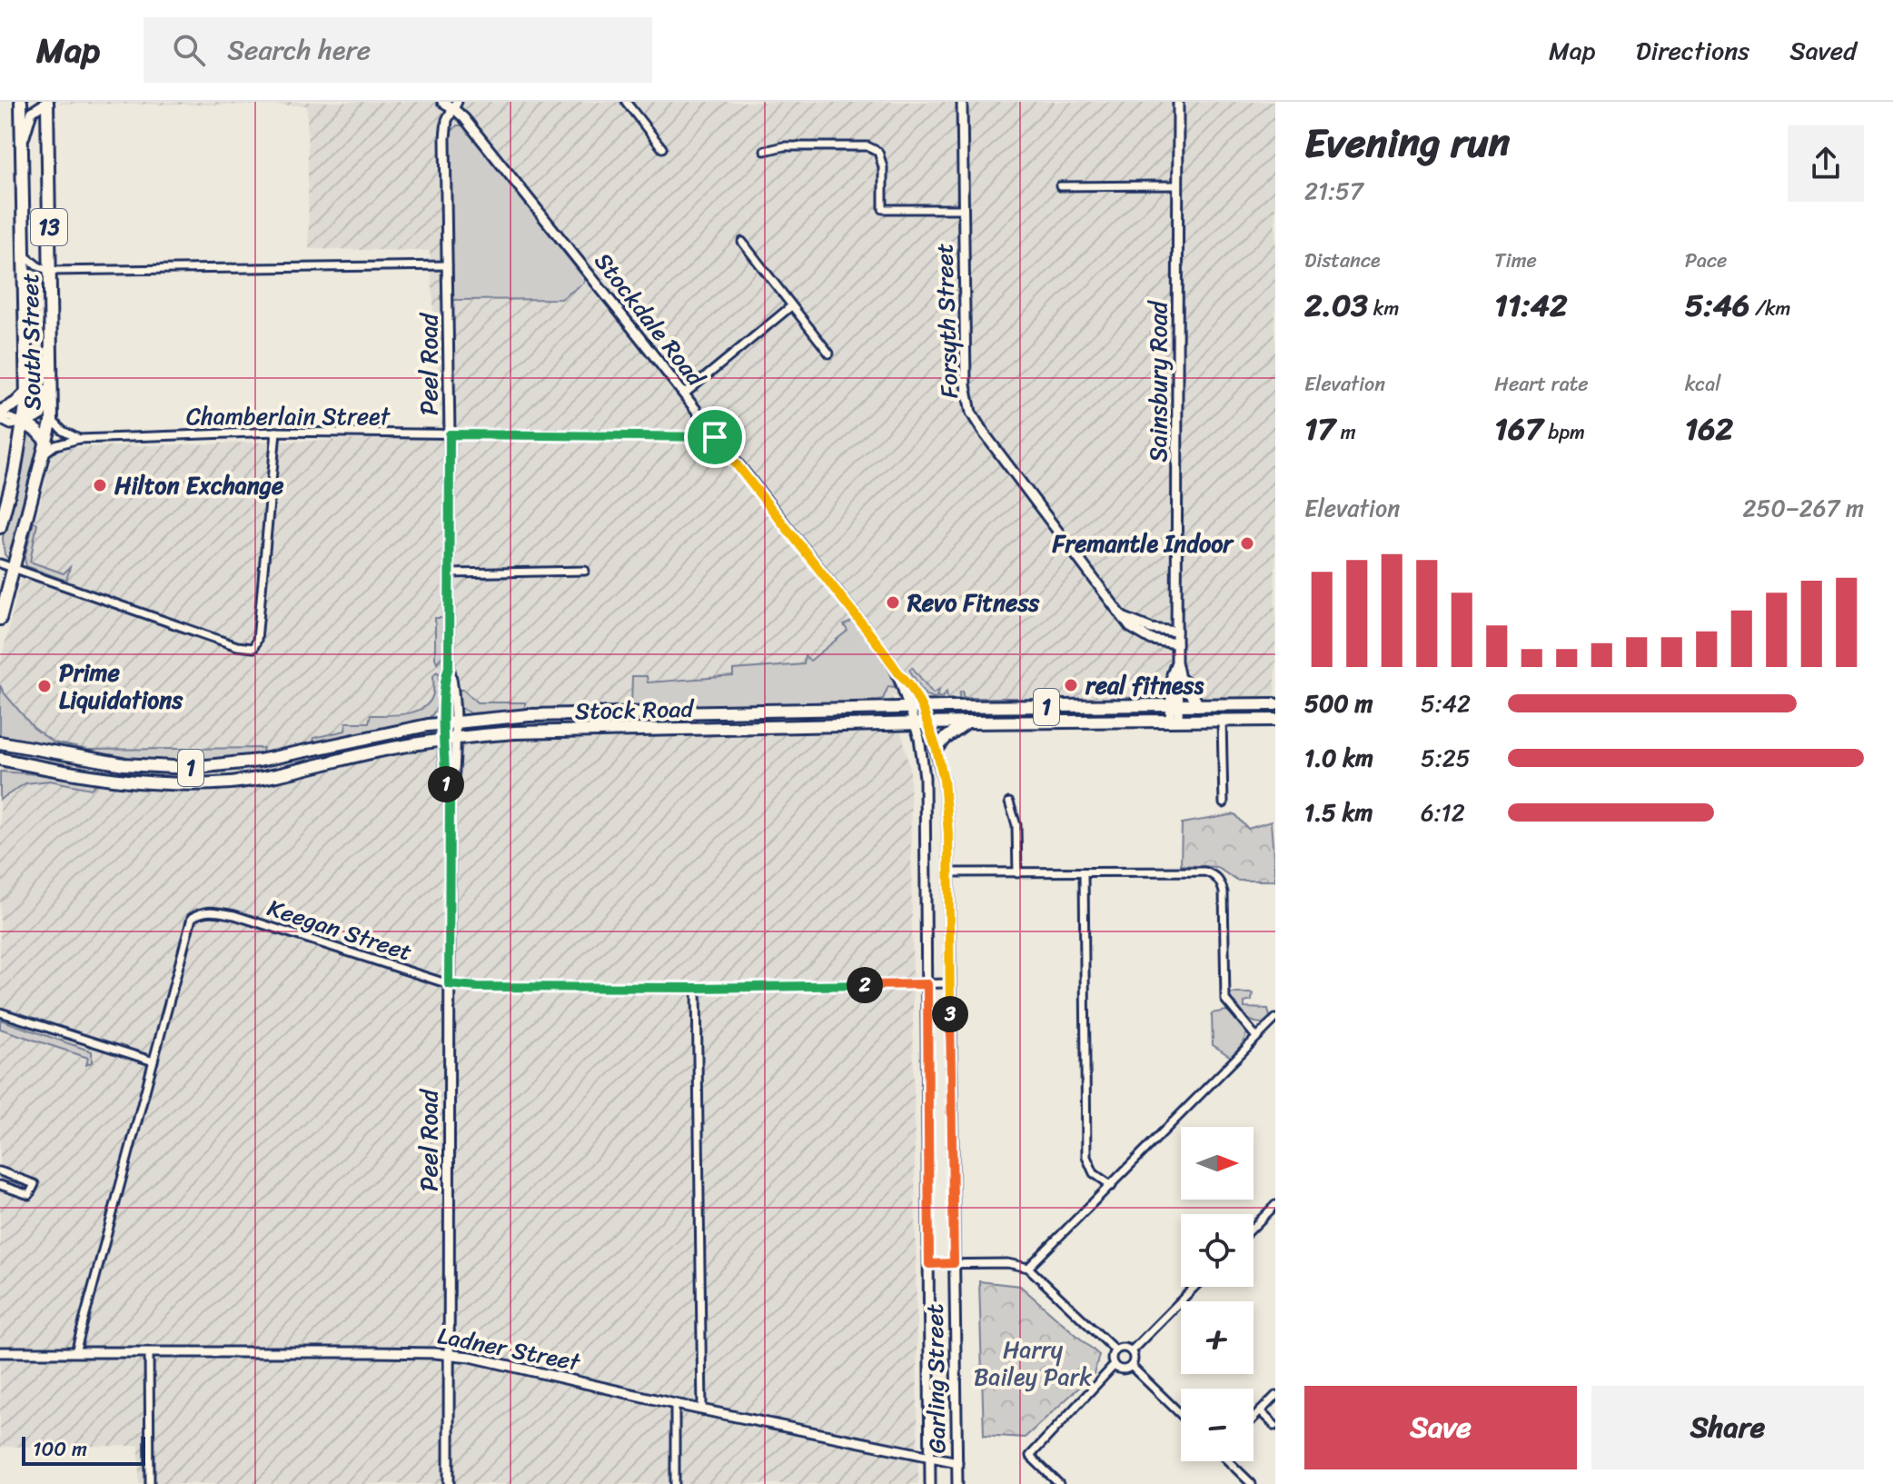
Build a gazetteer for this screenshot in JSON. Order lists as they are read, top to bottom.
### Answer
{
  "streets": {
    "main road": [
      "13",
      "South Street",
      "1",
      "Stock Road"
    ],
    "street": [
      "Stockdale Road",
      "Forsyth Street",
      "Peel Road",
      "Sainsbury Road",
      "Chamberlain Street",
      "Keegan Street",
      "Ladner Street",
      "Garling Street"
    ]
  },
  "crossings": [
    ["Stockdale Road", "Peel Road"],
    ["Stockdale Road", "Chamberlain Street"],
    ["Stockdale Road", "Stock Road"],
    ["Stockdale Road", "Garling Street"],
    ["Forsyth Street", "Sainsbury Road"],
    ["South Street", "Chamberlain Street"],
    ["Peel Road", "Chamberlain Street"],
    ["Peel Road", "Stock Road"],
    ["Peel Road", "Keegan Street"],
    ["Peel Road", "Ladner Street"],
    ["Sainsbury Road", "Stock Road"],
    ["Stock Road", "Garling Street"],
    ["Keegan Street", "Garling Street"],
    ["Ladner Street", "Garling Street"]
  ],
  "parks": ["Harry Bailey Park"],
  "places": [
    "Hilton Exchange",
    "Fremantle Indoor",
    "Revo Fitness",
    "real fitness",
    "Prime Liquidations"
  ],
  "scale_bar": "100 m",
  "north": "right",
  "page": {
    "header": "Map",
    "search": "Search here",
    "nav": ["Map", "Directions", "Saved"],
    "heading": ["Evening run", "21:57"],
    "stats": [
      ["Distance", "2.03 km"],
      ["Time", "11:42"],
      ["Pace", "5:46 /km"],
      ["Elevation", "17 m"],
      ["Heart rate", "167 bpm"],
      ["kcal", "162"]
    ],
    "chart": ["Elevation", "250–267 m"],
    "list": [
      {
        "name": "500 m",
        "note": "5:42"
      },
      {
        "name": "1.0 km",
        "note": "5:25"
      },
      {
        "name": "1.5 km",
        "note": "6:12"
      }
    ],
    "pins": ["1", "2", "3"],
    "map_buttons": ["+", "−"],
    "buttons": ["Save", "Share"],
    "scale": "100 m"
  }
}
